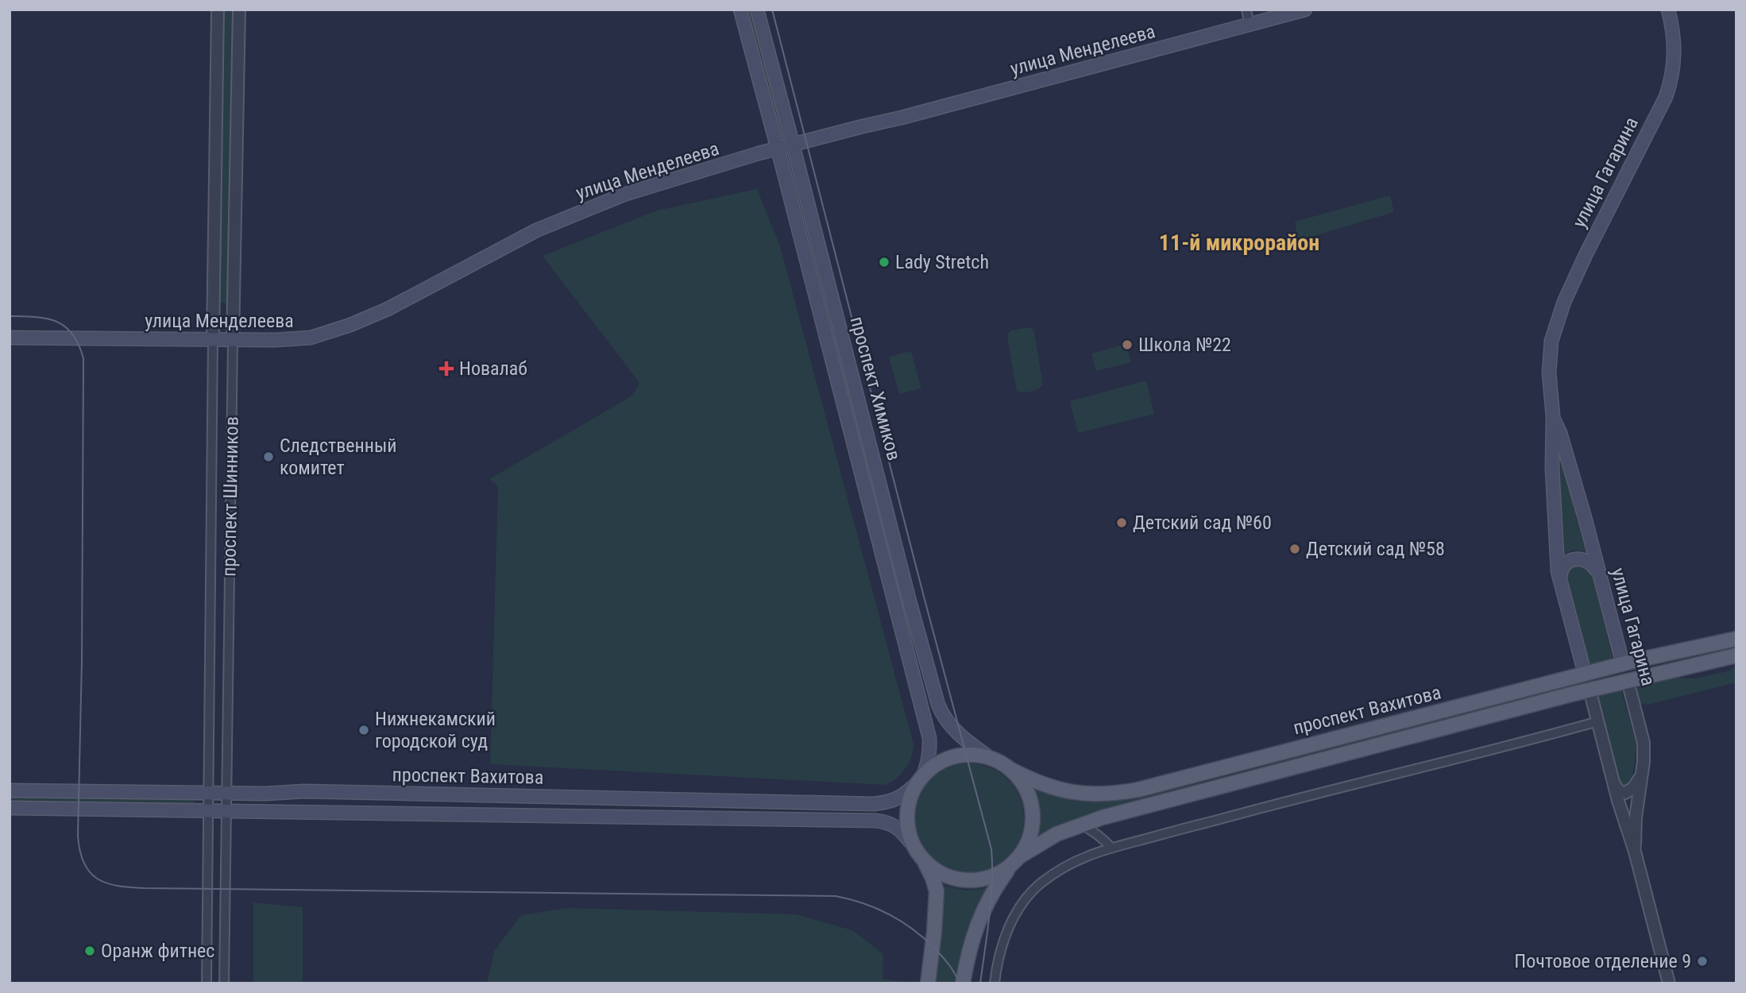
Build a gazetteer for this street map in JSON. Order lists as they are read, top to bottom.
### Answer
{
  "streets": {
    "main road": [
      "улица Менделеева",
      "улица Гагарина",
      "проспект Химиков",
      "проспект Вахитова"
    ],
    "street": ["проспект Шинников"]
  },
  "crossings": [
    ["улица Менделеева", "проспект Химиков"],
    ["улица Менделеева", "проспект Шинников"],
    ["улица Гагарина", "проспект Вахитова"],
    ["проспект Химиков", "проспект Вахитова"],
    ["проспект Шинников", "проспект Вахитова"]
  ],
  "districts": ["11-й микрорайон"],
  "places": {
    "other": [
      "Lady Stretch",
      "Школа №22",
      "Следственный комитет",
      "Детский сад №60",
      "Детский сад №58",
      "Нижнекамский городской суд",
      "Оранж фитнес",
      "Почтовое отделение 9"
    ],
    "health": ["Новалаб"]
  }
}
